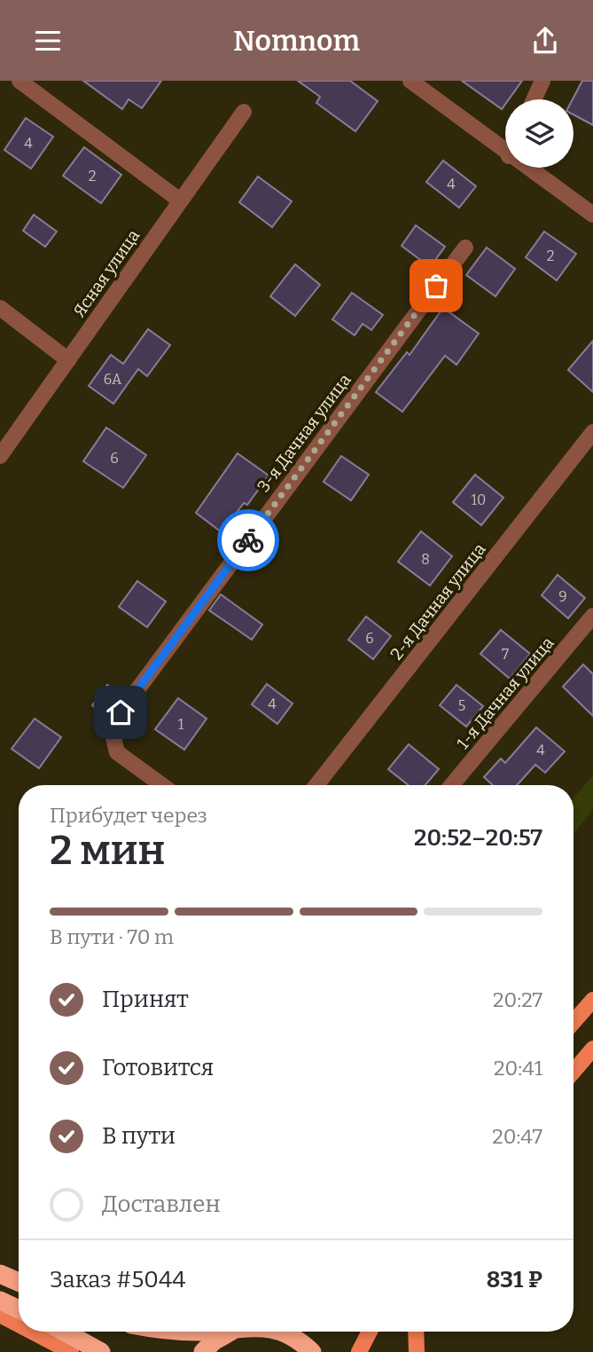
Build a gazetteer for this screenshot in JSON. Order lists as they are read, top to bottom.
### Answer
{
  "streets": {
    "street": [
      "Ясная улица",
      "3-я Дачная улица",
      "2-я Дачная улица",
      "1-я Дачная улица"
    ]
  },
  "house_numbers": [
    "4",
    "2",
    "4",
    "2",
    "6А",
    "6",
    "10",
    "8",
    "9",
    "6",
    "7",
    "4",
    "5",
    "1",
    "4"
  ],
  "page": {
    "header": "Nomnom",
    "heading": ["2 мин", "Прибудет через", "20:52–20:57"],
    "panel": ["Заказ #5044", "831 ₽"],
    "bar": "В пути · 70 m",
    "list": [
      ["Принят", "20:27"],
      ["Готовится", "20:41"],
      ["В пути", "20:47"],
      "Доставлен"
    ]
  }
}
